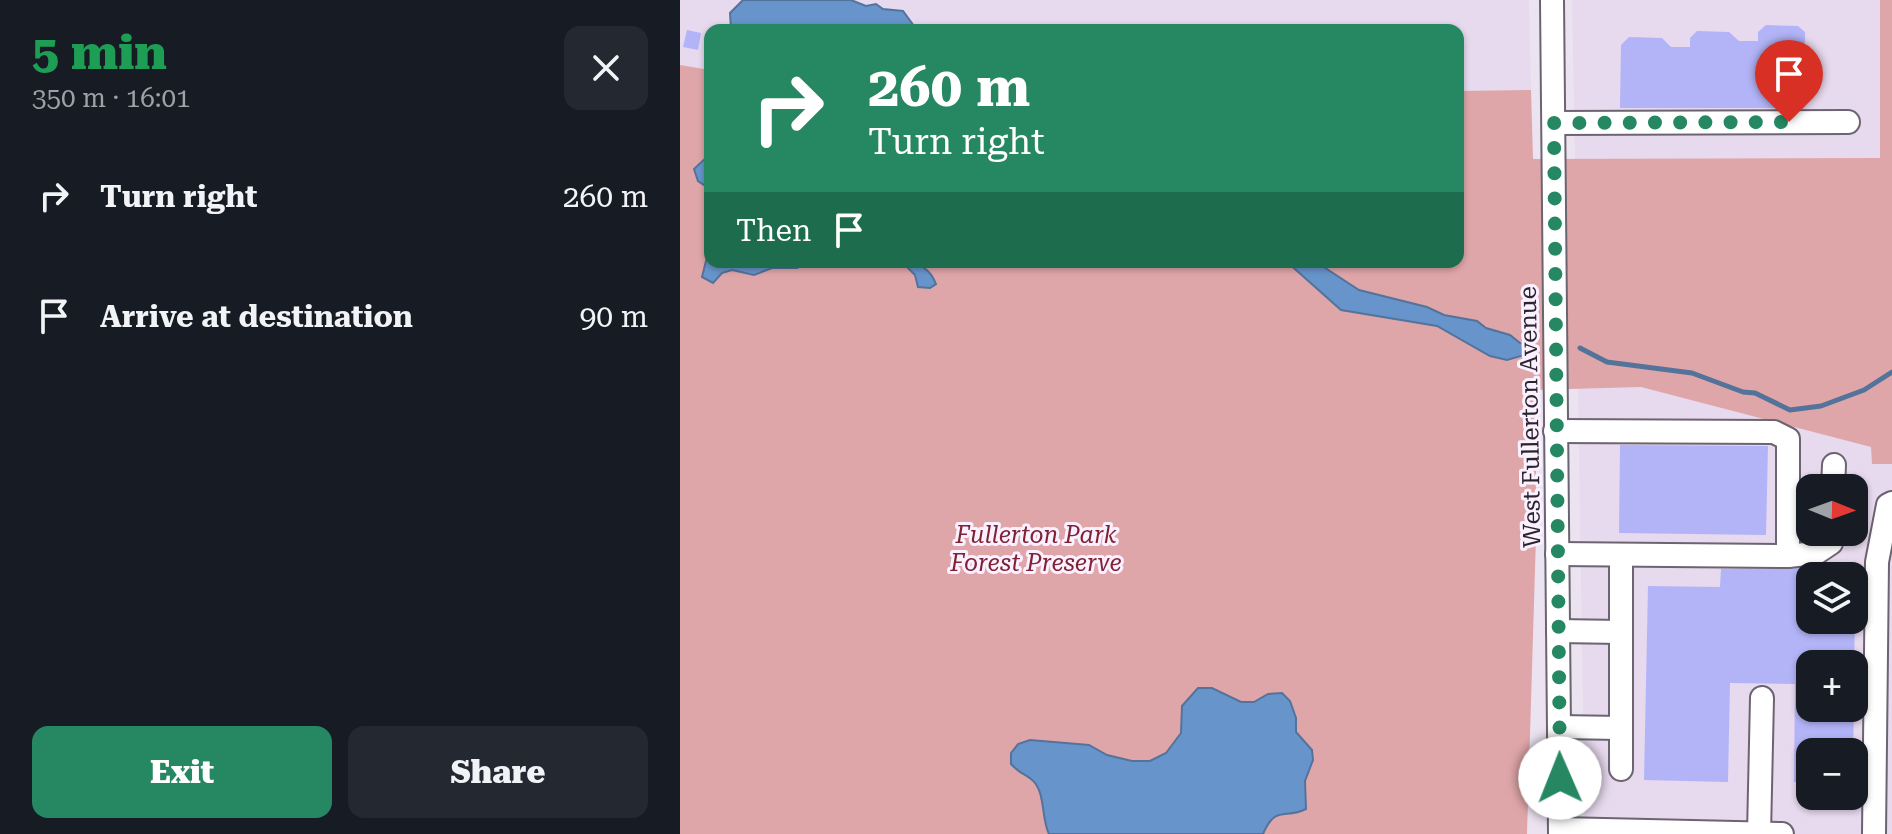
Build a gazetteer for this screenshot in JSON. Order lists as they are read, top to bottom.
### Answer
{
  "streets": {
    "street": ["West Fullerton Avenue"]
  },
  "parks": ["Fullerton Park Forest Preserve"],
  "north": "right",
  "page": {
    "heading": ["5 min", "350 m · 16:01"],
    "turn": ["260 m", "Turn right"],
    "list": [
      {
        "name": "Turn right",
        "value": "260 m"
      },
      {
        "name": "Arrive at destination",
        "value": "90 m"
      }
    ],
    "then": "Then",
    "map_buttons": ["+", "−"],
    "buttons": ["Exit", "Share"]
  }
}
